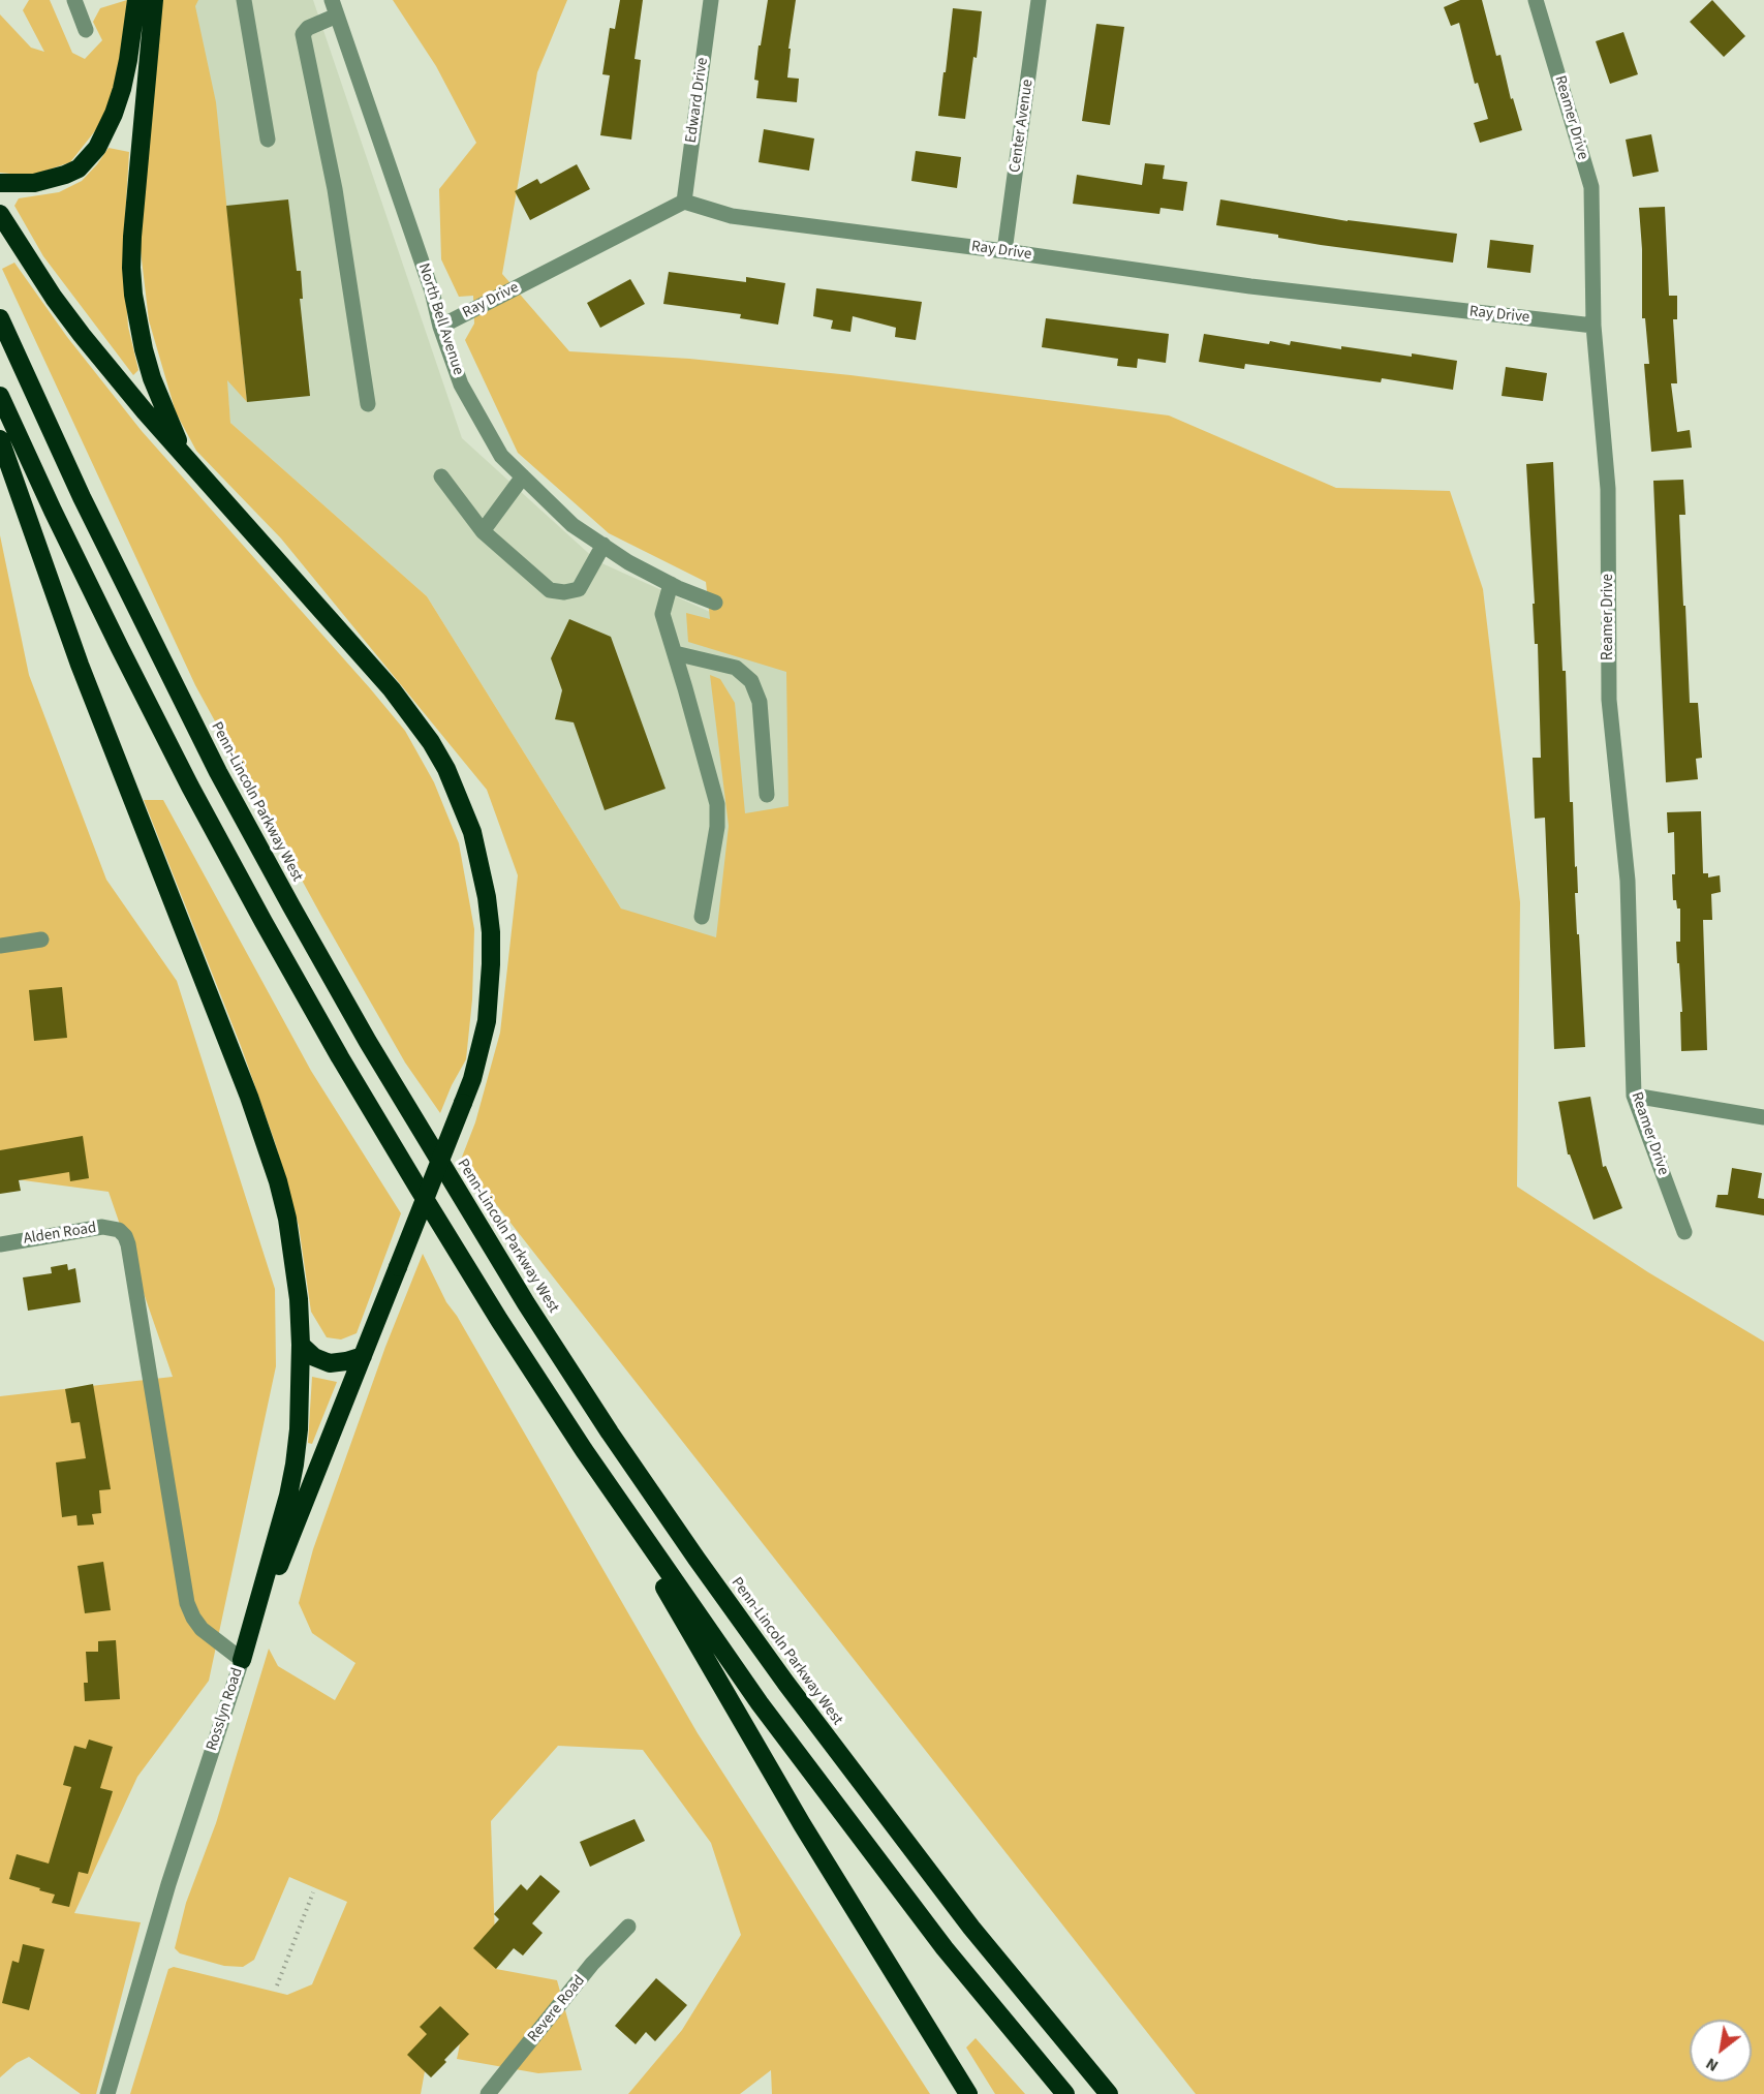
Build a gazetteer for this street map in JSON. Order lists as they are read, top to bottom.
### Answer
{
  "streets": {
    "highway": ["Penn-Lincoln Parkway West"],
    "street": [
      "Edward Drive",
      "Reamer Drive",
      "Center Avenue",
      "Ray Drive",
      "North Bell Avenue",
      "Alden Road",
      "Rosslyn Road",
      "Revere Road"
    ]
  },
  "crossings": [
    ["Edward Drive", "Ray Drive"],
    ["Reamer Drive", "Ray Drive"],
    ["Center Avenue", "Ray Drive"],
    ["Ray Drive", "North Bell Avenue"],
    ["Alden Road", "Rosslyn Road"]
  ],
  "north": "bottom left"
}
